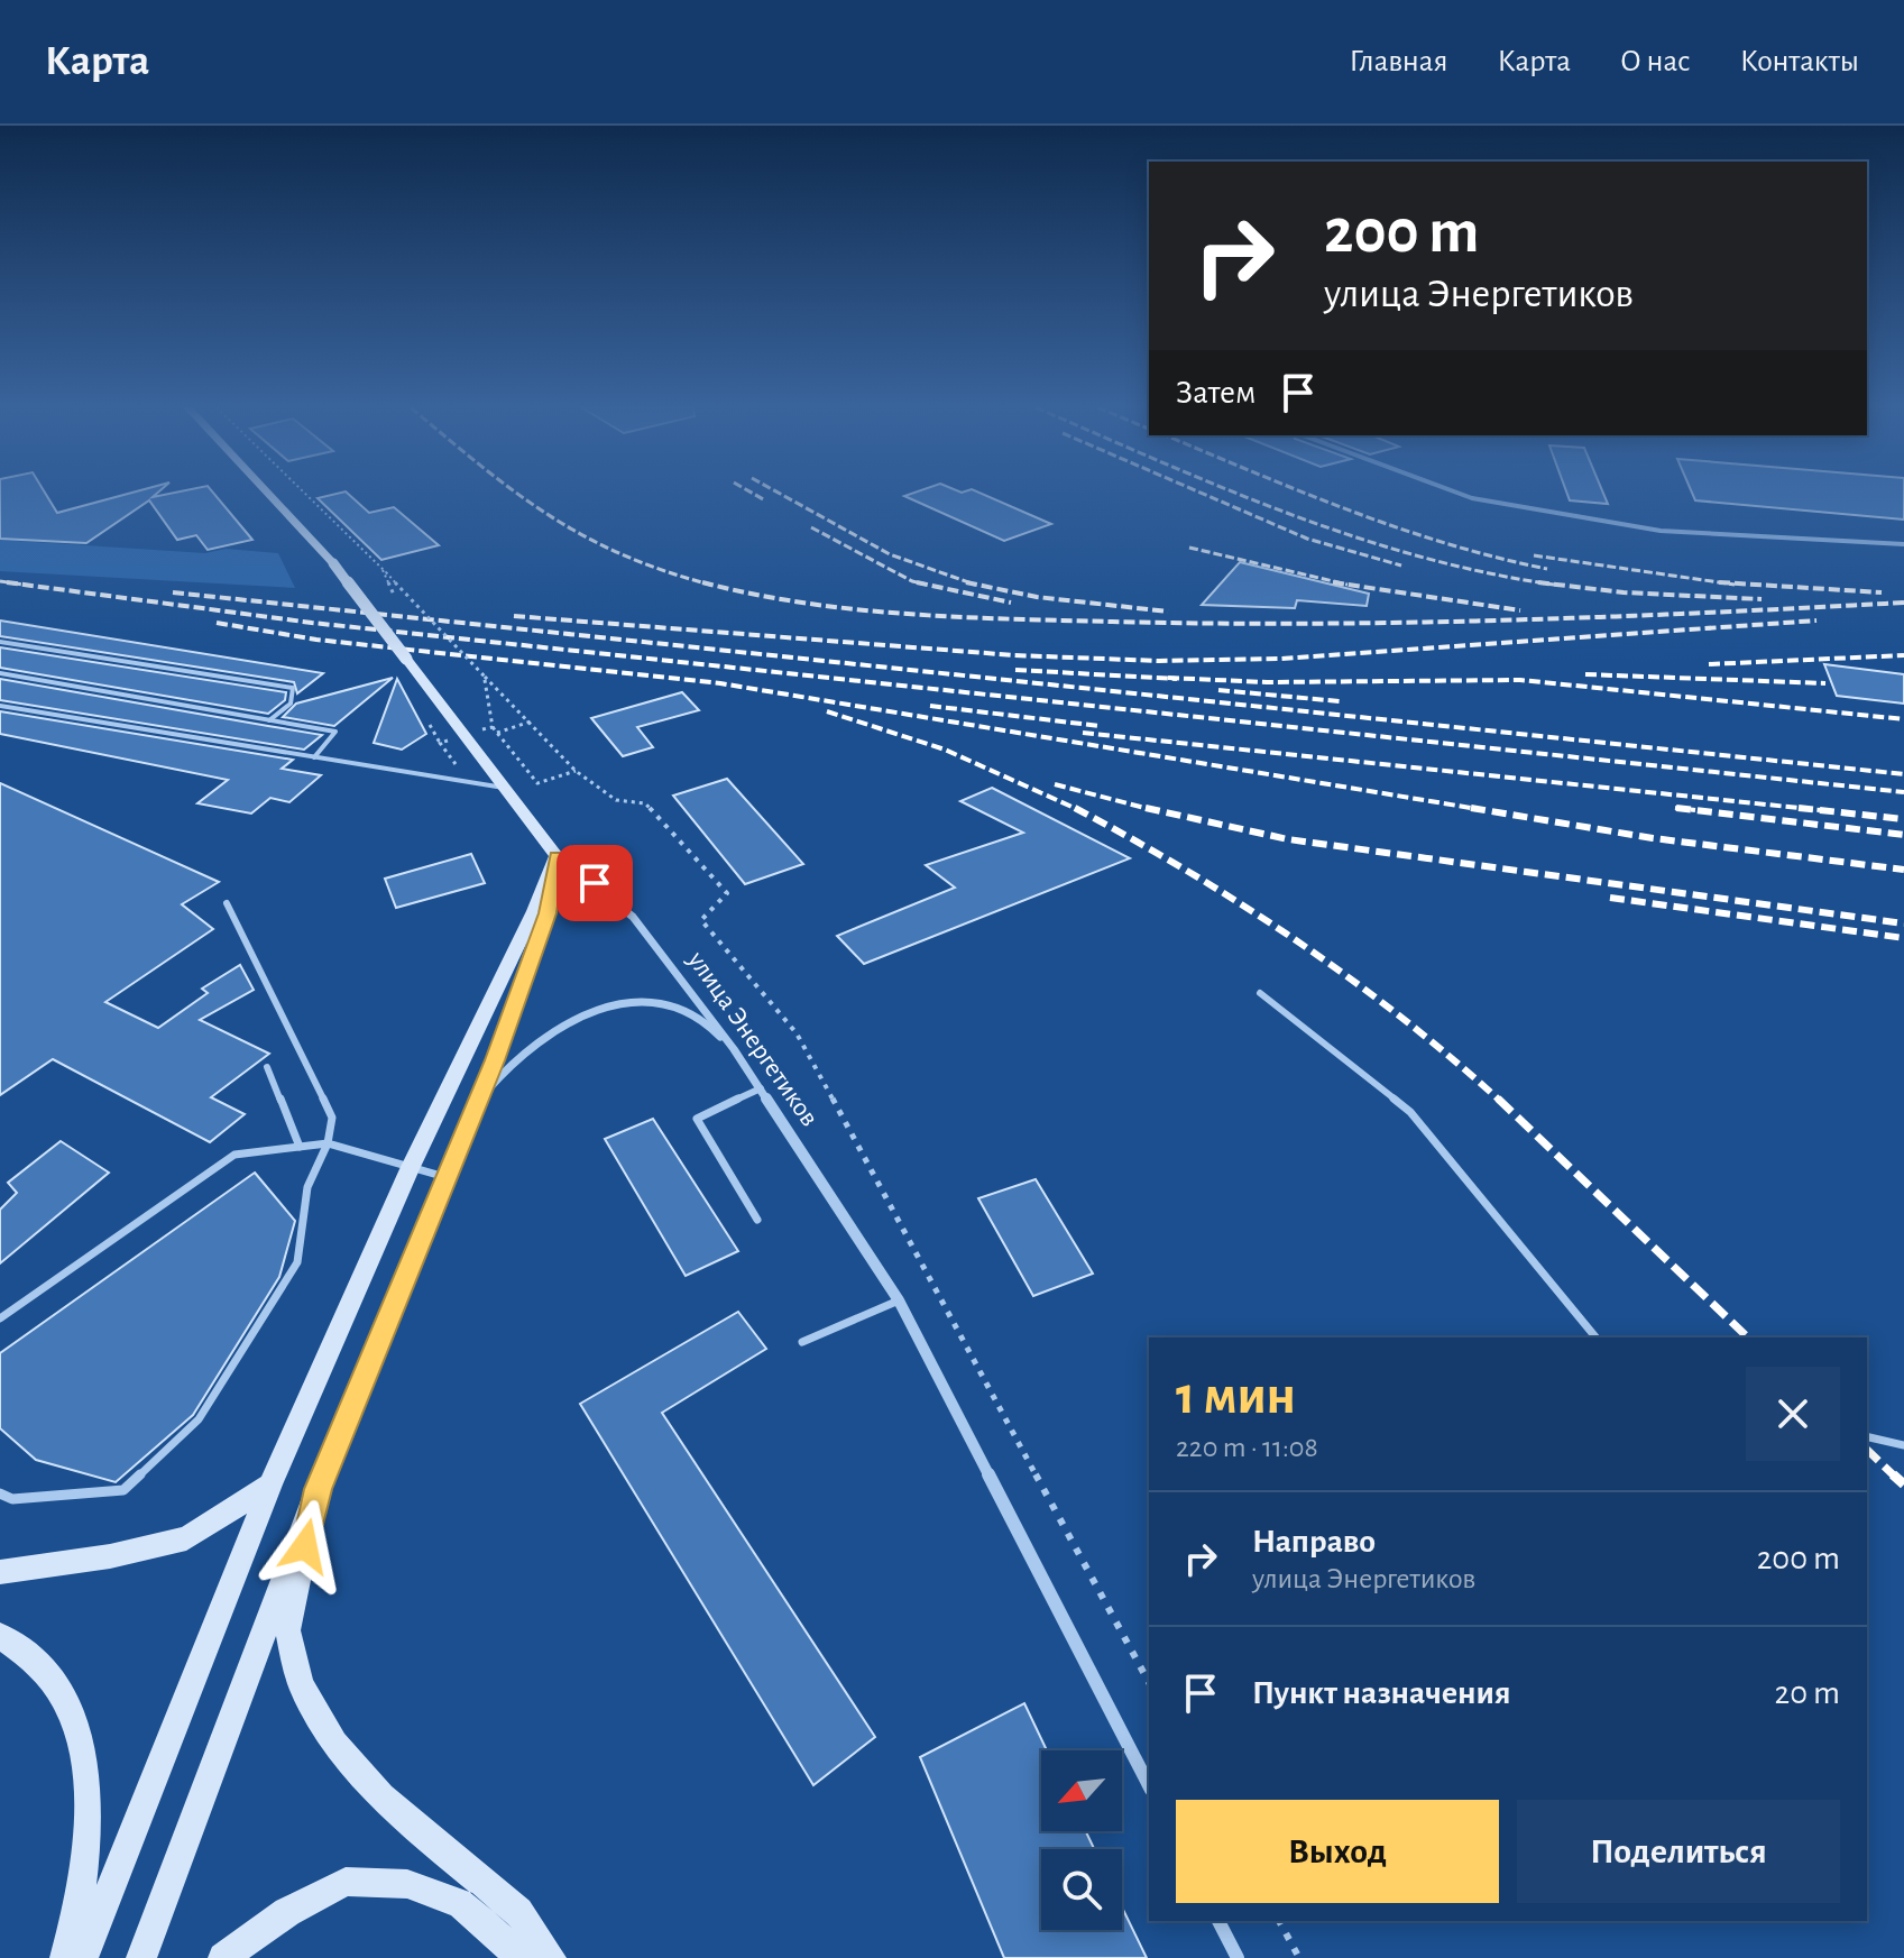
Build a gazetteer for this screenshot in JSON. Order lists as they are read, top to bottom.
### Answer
{
  "streets": {
    "main road": ["улица Энергетиков"]
  },
  "north": "bottom left",
  "page": {
    "header": "Карта",
    "nav": [
      "Главная",
      "Карта",
      "О нас",
      "Контакты"
    ],
    "turn": ["200 m", "улица Энергетиков"],
    "then": "Затем",
    "heading": ["1 мин", "220 m · 11:08"],
    "list": [
      {
        "name": "Направо",
        "note": "улица Энергетиков",
        "value": "200 m"
      },
      {
        "name": "Пункт назначения",
        "value": "20 m"
      }
    ],
    "buttons": ["Выход", "Поделиться"]
  }
}
